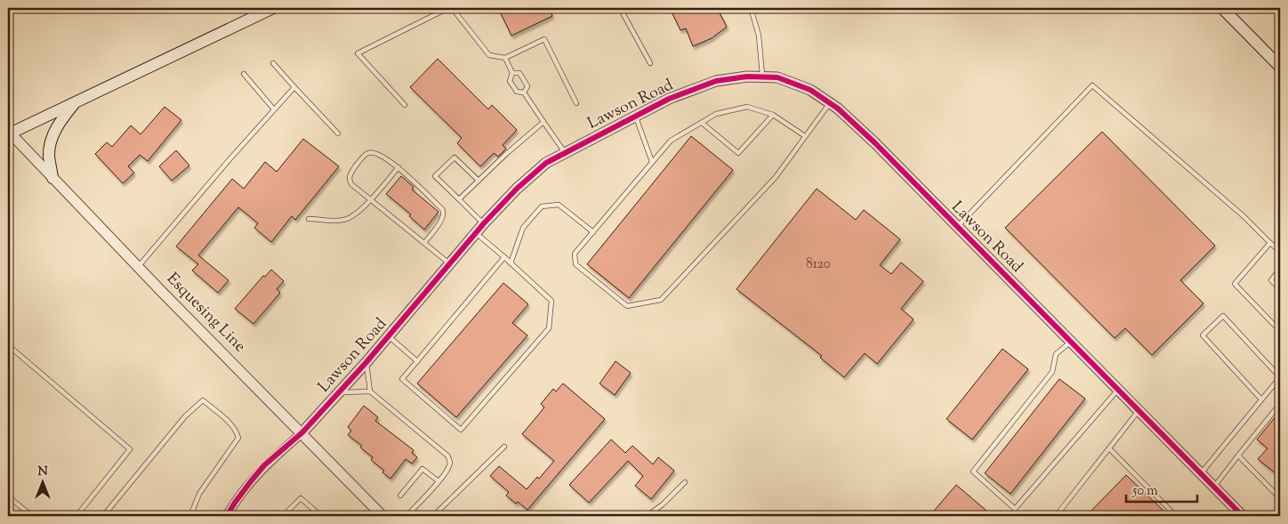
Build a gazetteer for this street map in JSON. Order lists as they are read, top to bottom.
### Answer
{
  "streets": {
    "street": ["Lawson Road", "Esquesing Line"]
  },
  "crossings": [
    ["Lawson Road", "Esquesing Line"]
  ],
  "house_numbers": ["8120"],
  "scale_bar": "50 m",
  "north": "top"
}
